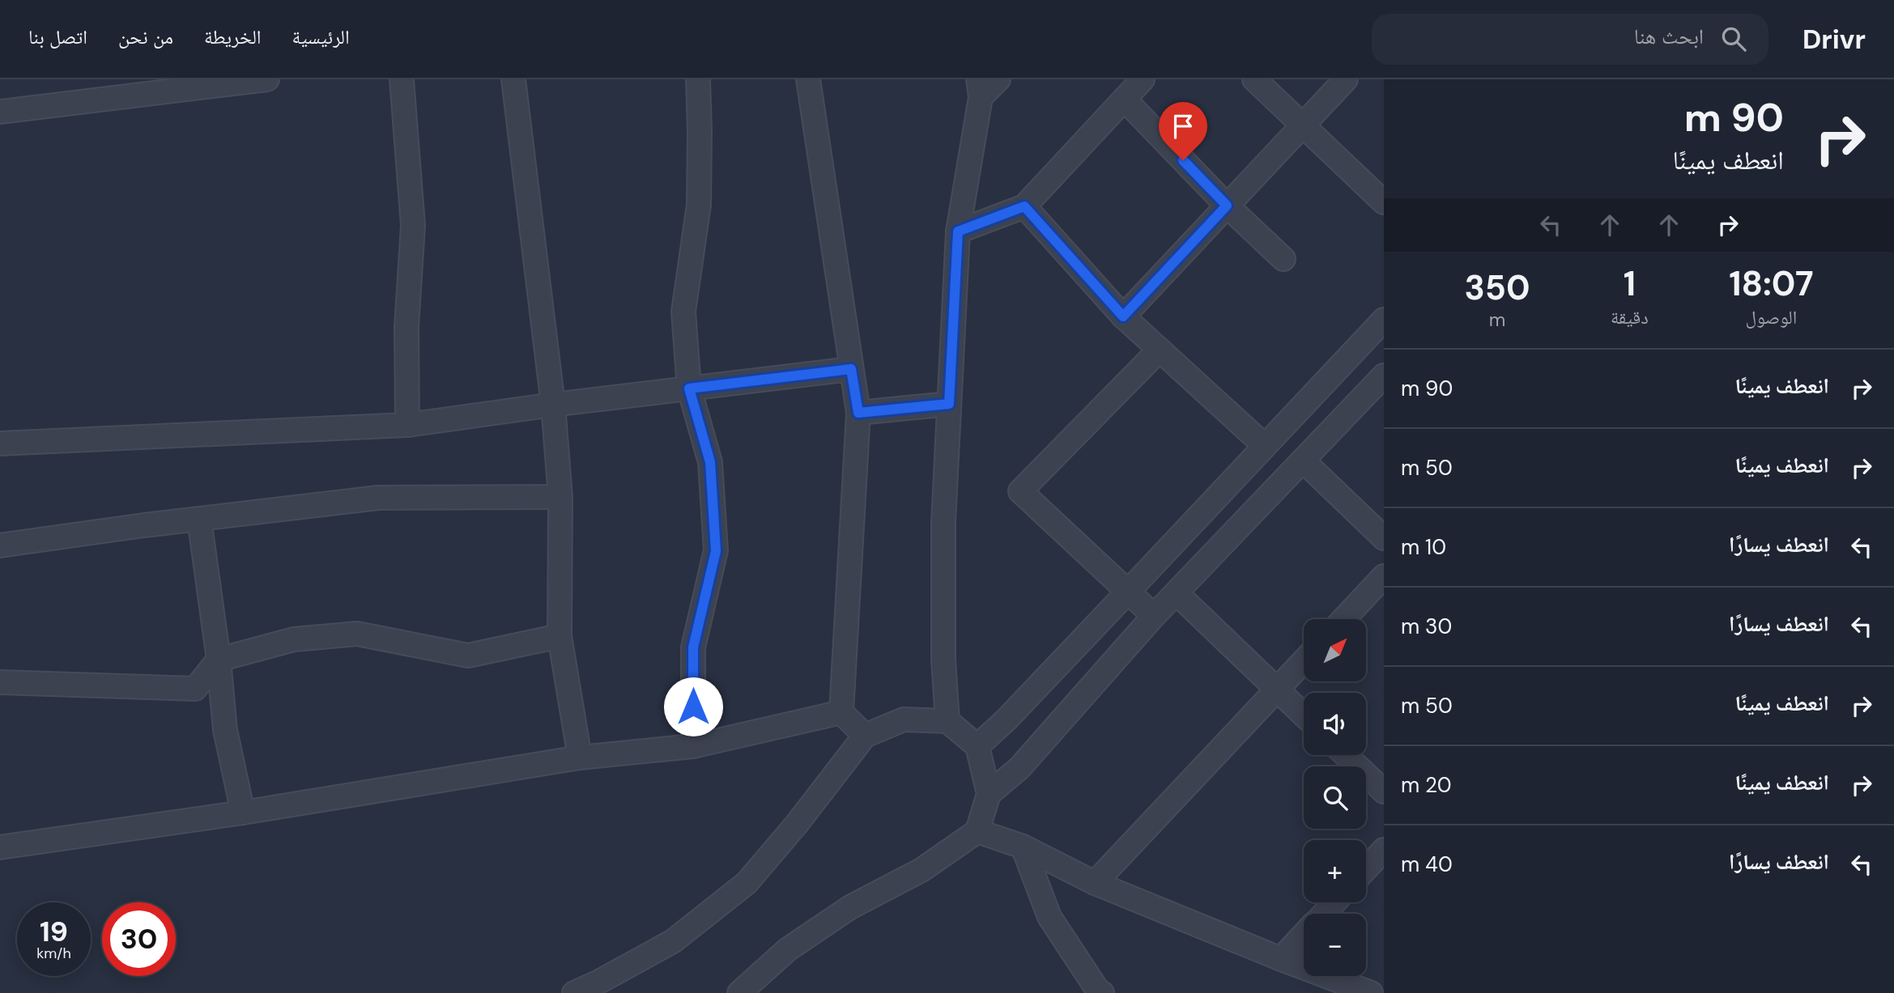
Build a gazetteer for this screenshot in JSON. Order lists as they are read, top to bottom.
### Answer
{
  "north": "top right",
  "page": {
    "header": "Drivr",
    "search": "ابحث هنا",
    "nav": [
      "الرئيسية",
      "الخريطة",
      "من نحن",
      "اتصل بنا"
    ],
    "turn": ["90 m", "انعطف يمينًا"],
    "eta": [
      "18:07",
      "الوصول",
      "1",
      "دقيقة",
      "350",
      "m"
    ],
    "list": [
      {
        "name": "انعطف يمينًا",
        "value": "90 m"
      },
      {
        "name": "انعطف يمينًا",
        "value": "50 m"
      },
      {
        "name": "انعطف يسارًا",
        "value": "10 m"
      },
      {
        "name": "انعطف يسارًا",
        "value": "30 m"
      },
      {
        "name": "انعطف يمينًا",
        "value": "50 m"
      },
      {
        "name": "انعطف يمينًا",
        "value": "20 m"
      },
      {
        "name": "انعطف يسارًا",
        "value": "40 m"
      }
    ],
    "map_buttons": ["+", "−"],
    "speed": "19 km/h",
    "limit": "30"
  }
}
